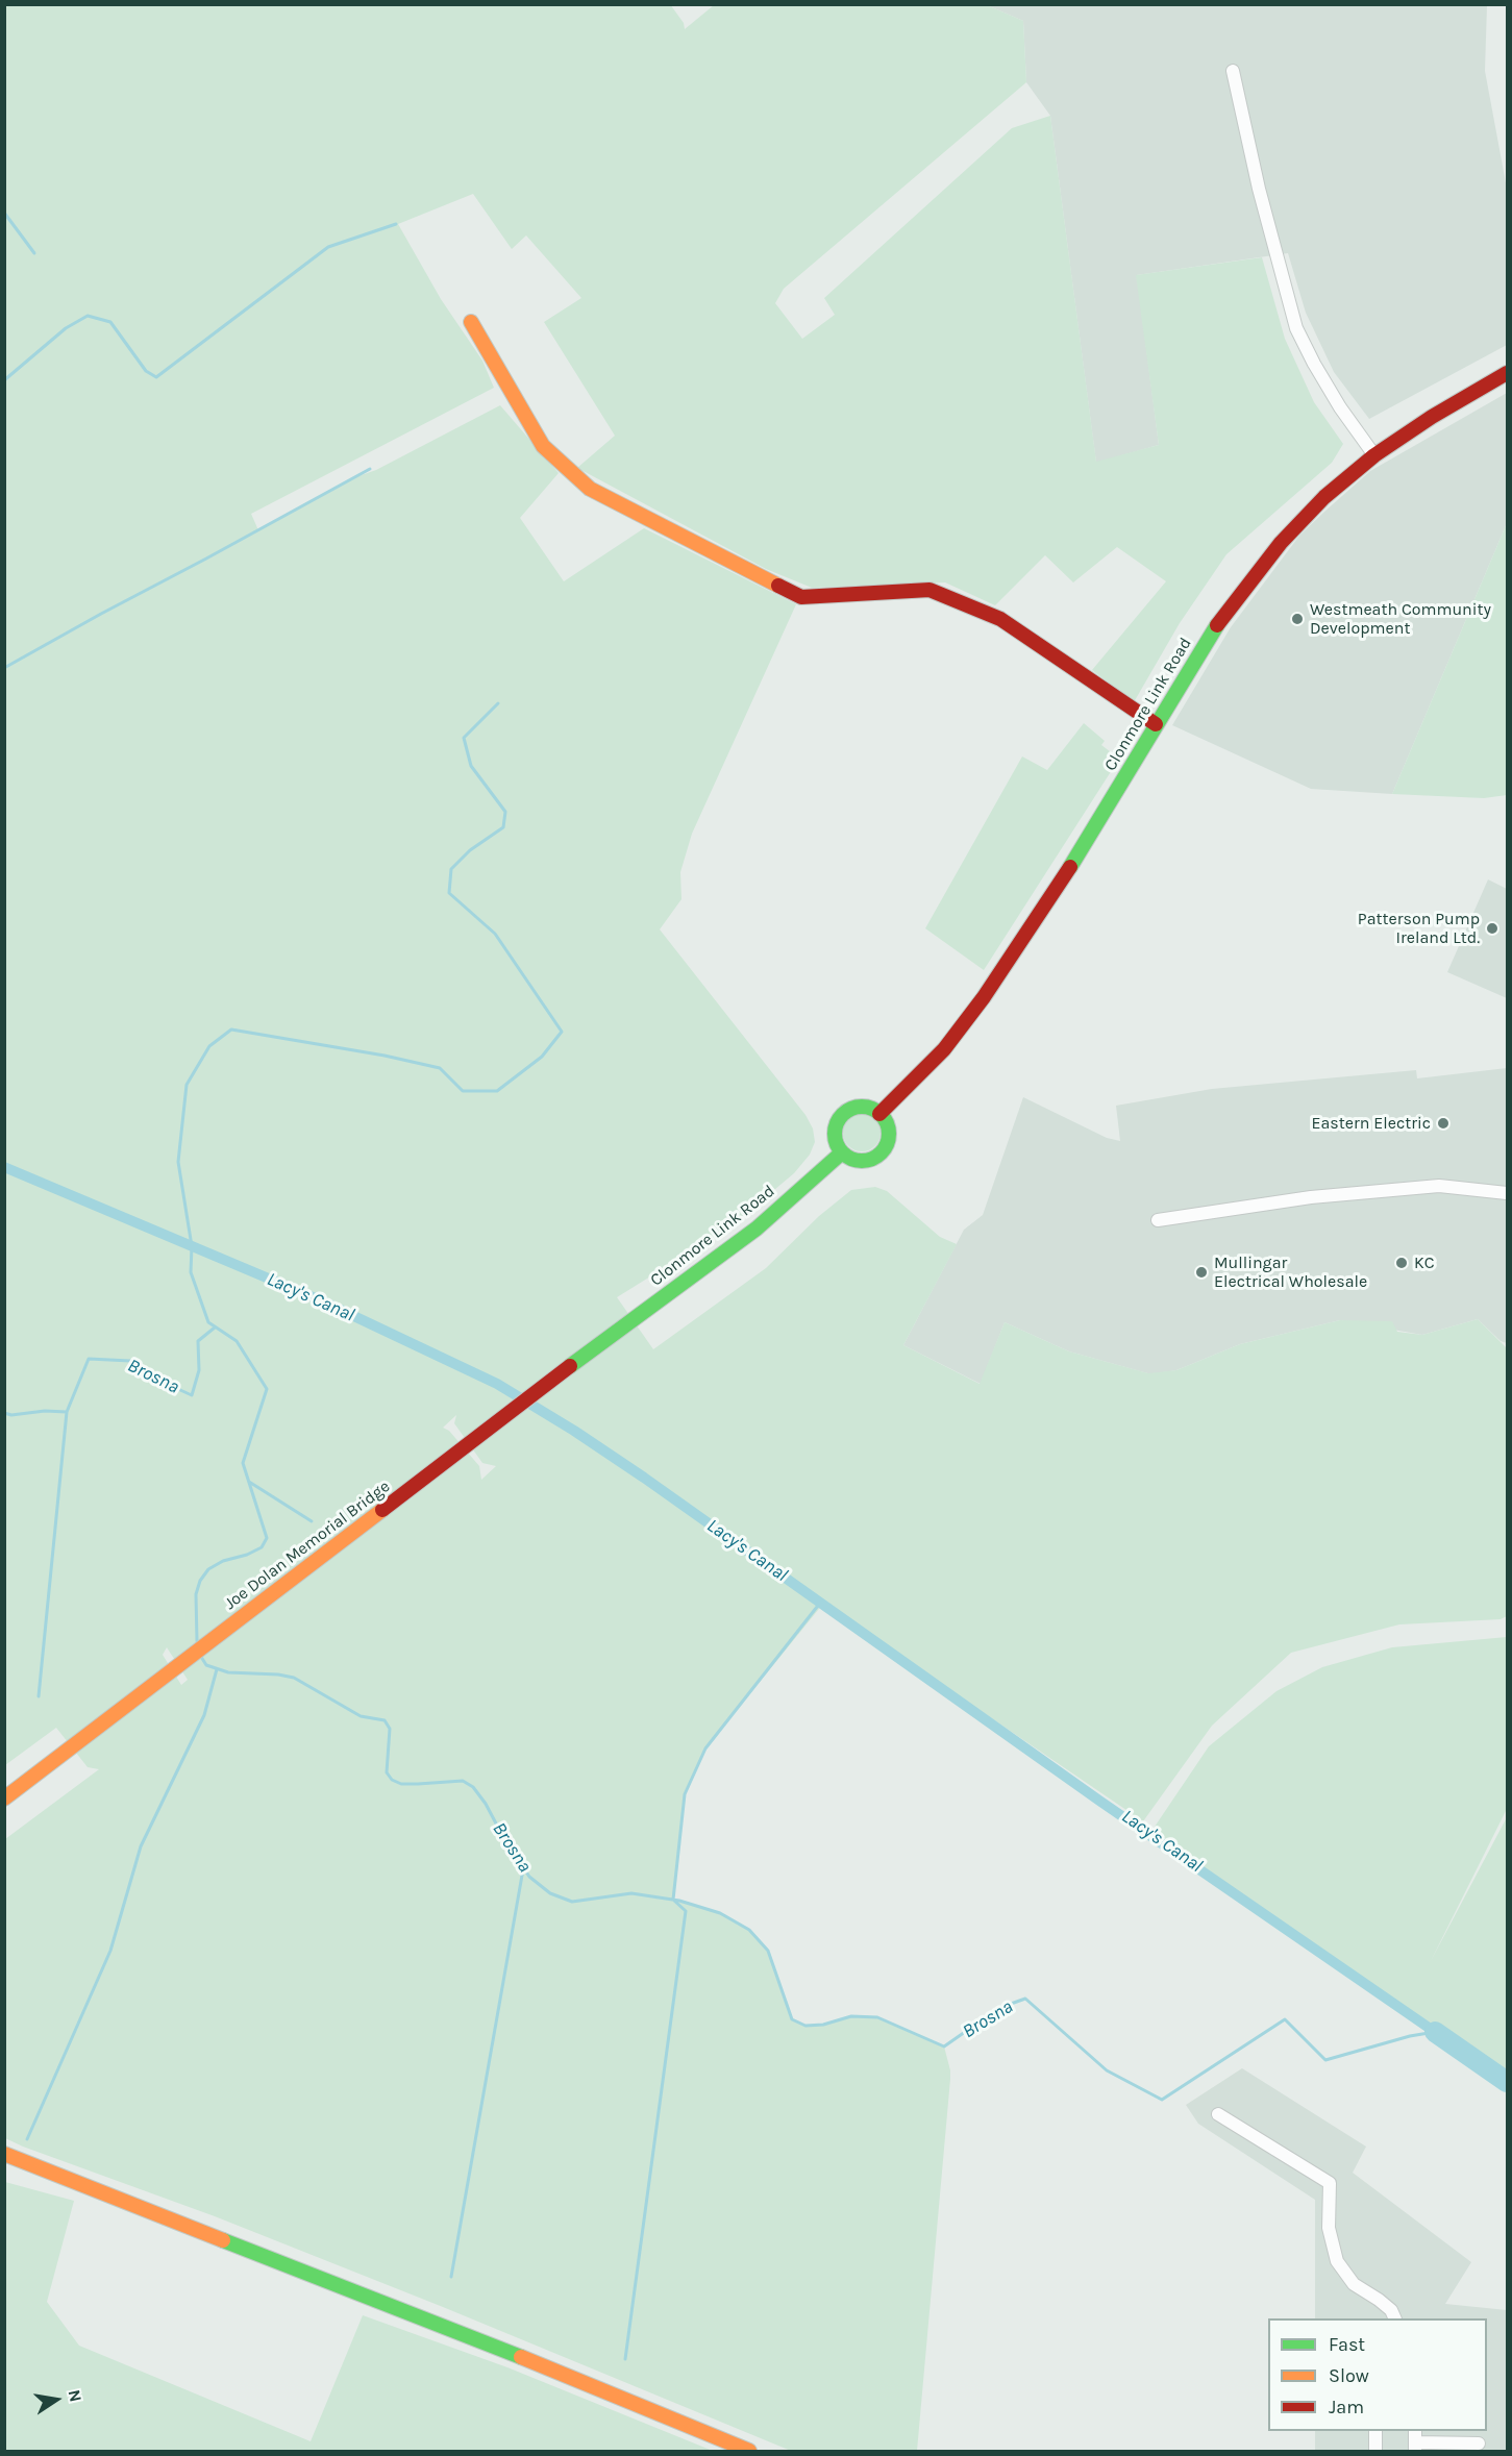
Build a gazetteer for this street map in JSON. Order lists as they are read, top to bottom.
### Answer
{
  "streets": {
    "main road": ["Clonmore Link Road", "Joe Dolan Memorial Bridge"]
  },
  "crossings": [
    ["Clonmore Link Road", "Joe Dolan Memorial Bridge"]
  ],
  "water": ["Lacy's Canal", "Brosna"],
  "places": [
    "Westmeath Community Development",
    "Patterson Pump Ireland Ltd.",
    "Eastern Electric",
    "KC",
    "Mullingar Electrical Wholesale"
  ],
  "legend": ["Fast", "Slow", "Jam"],
  "north": "right"
}
